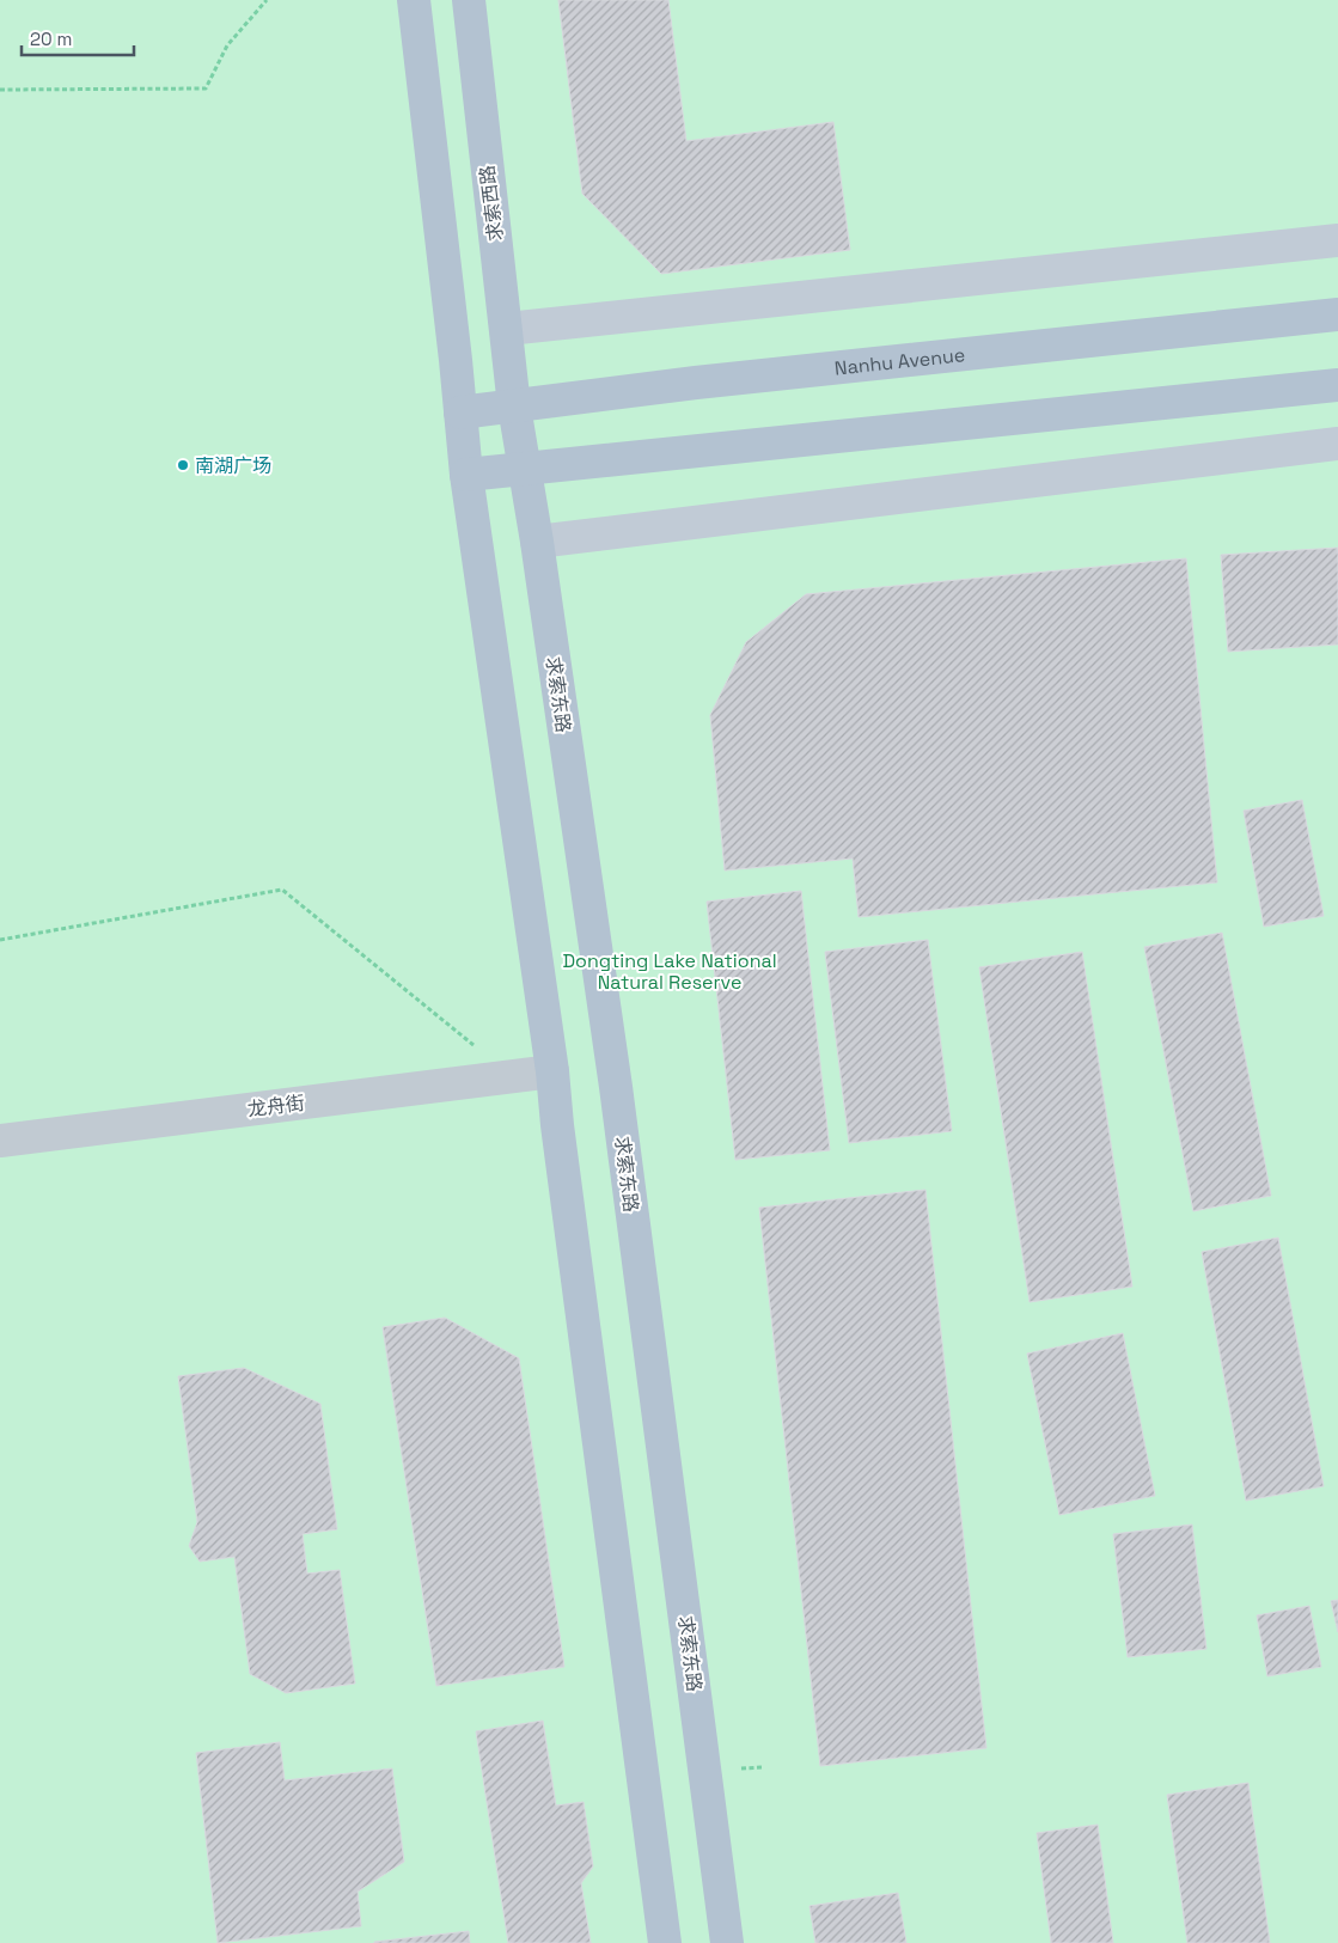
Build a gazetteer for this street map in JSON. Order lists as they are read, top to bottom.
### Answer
{
  "streets": {
    "main road": ["求索西路", "Nanhu Avenue", "求索东路"],
    "street": ["龙舟街"]
  },
  "crossings": [
    ["求索西路", "Nanhu Avenue"],
    ["求索西路", "求索东路"],
    ["Nanhu Avenue", "求索东路"]
  ],
  "parks": ["Dongting Lake National Natural Reserve"],
  "places": ["南湖广场"],
  "scale_bar": "20 m"
}
